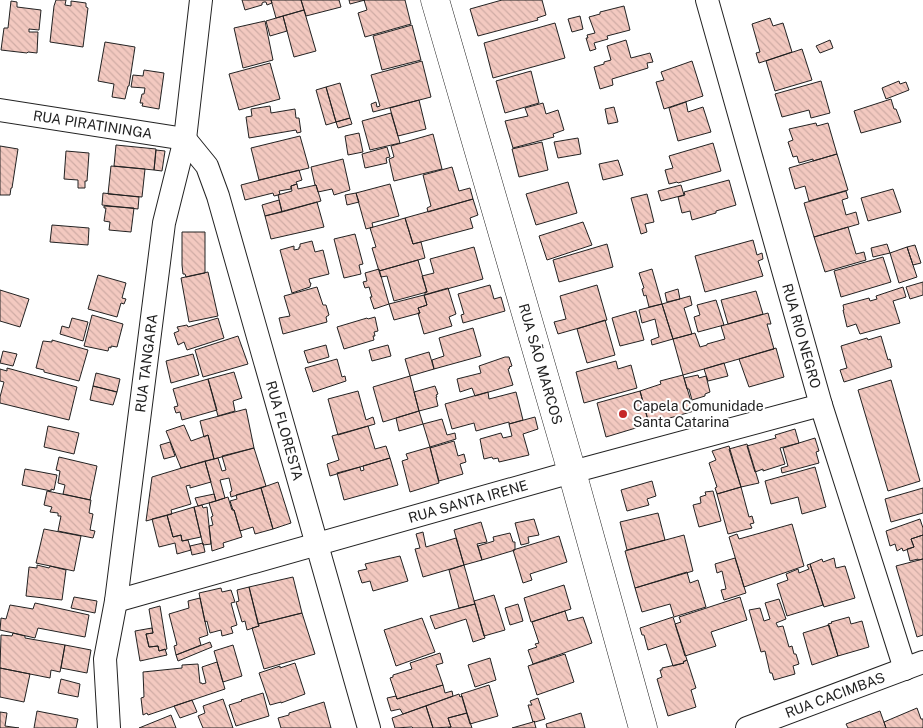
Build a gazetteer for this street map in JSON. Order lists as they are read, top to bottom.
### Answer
{
  "streets": {
    "street": [
      "RUA PIRATININGA",
      "RUA RIO NEGRO",
      "RUA TANGARA",
      "RUA SÃO MARCOS",
      "RUA FLORESTA",
      "RUA SANTA IRENE",
      "RUA CACIMBAS"
    ]
  },
  "crossings": [
    ["RUA PIRATININGA", "RUA TANGARA"],
    ["RUA PIRATININGA", "RUA FLORESTA"],
    ["RUA RIO NEGRO", "RUA SANTA IRENE"],
    ["RUA RIO NEGRO", "RUA CACIMBAS"],
    ["RUA TANGARA", "RUA FLORESTA"],
    ["RUA TANGARA", "RUA SANTA IRENE"],
    ["RUA SÃO MARCOS", "RUA SANTA IRENE"],
    ["RUA FLORESTA", "RUA SANTA IRENE"]
  ],
  "places": ["Capela Comunidade Santa Catarina"]
}
